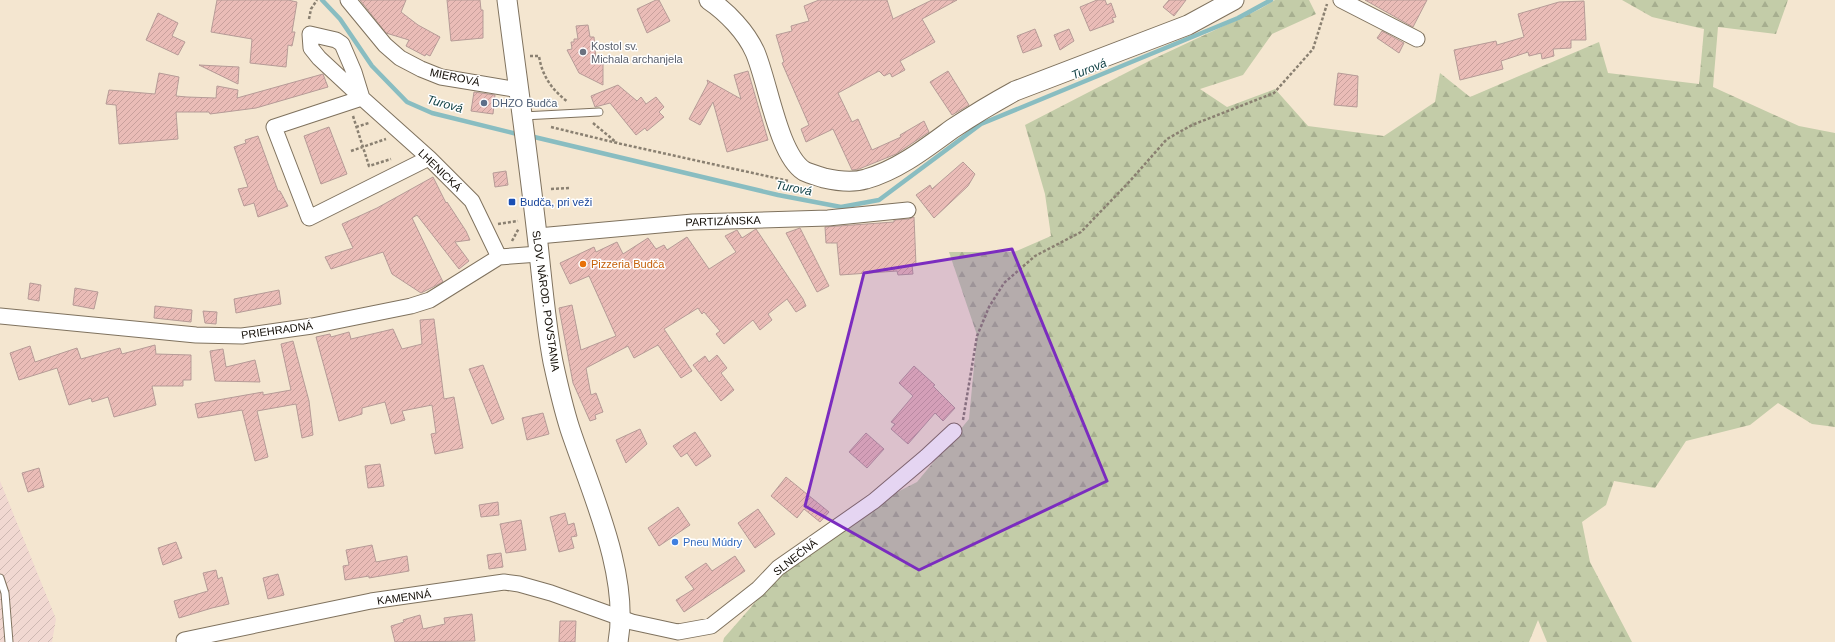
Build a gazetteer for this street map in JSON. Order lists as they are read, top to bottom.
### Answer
{
  "streets": {
    "street": [
      "MIEROVÁ",
      "LHENICKÁ",
      "PARTIZÁNSKA",
      "SLOV. NÁROD. POVSTANIA",
      "PRIEHRADNÁ",
      "SLNEČNÁ",
      "KAMENNÁ"
    ]
  },
  "crossings": [
    ["MIEROVÁ", "SLOV. NÁROD. POVSTANIA"],
    ["LHENICKÁ", "PRIEHRADNÁ"],
    ["PARTIZÁNSKA", "SLOV. NÁROD. POVSTANIA"],
    ["PARTIZÁNSKA", "PRIEHRADNÁ"],
    ["SLOV. NÁROD. POVSTANIA", "PRIEHRADNÁ"],
    ["SLOV. NÁROD. POVSTANIA", "SLNEČNÁ"],
    ["SLOV. NÁROD. POVSTANIA", "KAMENNÁ"],
    ["SLNEČNÁ", "KAMENNÁ"]
  ],
  "water": ["Turová"],
  "places": {
    "other": [
      "Kostol sv. Michala archanjela",
      "DHZO Budča",
      "Pizzeria Budča",
      "Pneu Múdry"
    ],
    "transit": ["Budča, pri veži"]
  }
}
